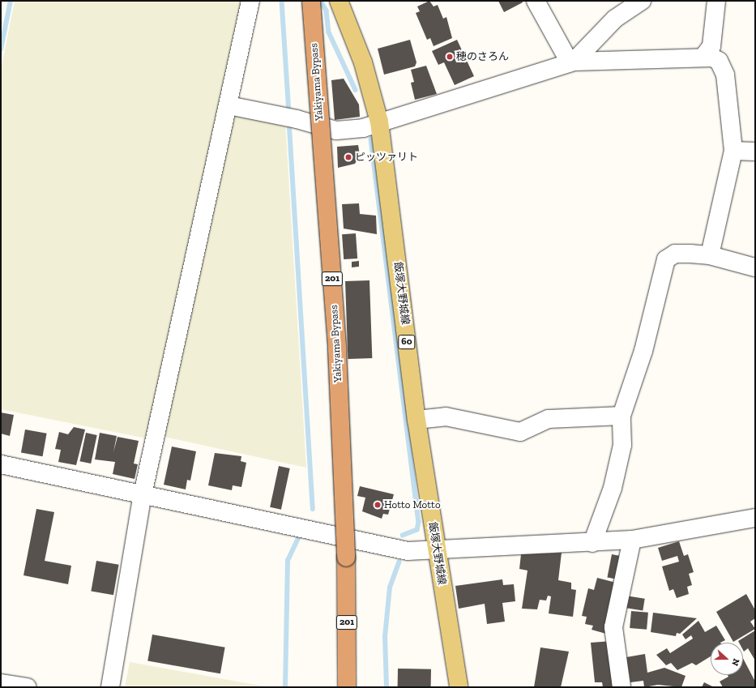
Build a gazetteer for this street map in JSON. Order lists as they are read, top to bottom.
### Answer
{
  "streets": {
    "highway": ["Yakiyama Bypass", "201"],
    "main road": ["飯塚大野城線", "60"]
  },
  "places": ["穂のさろん", "ピッツァリト", "Hotto Motto"],
  "north": "right"
}
